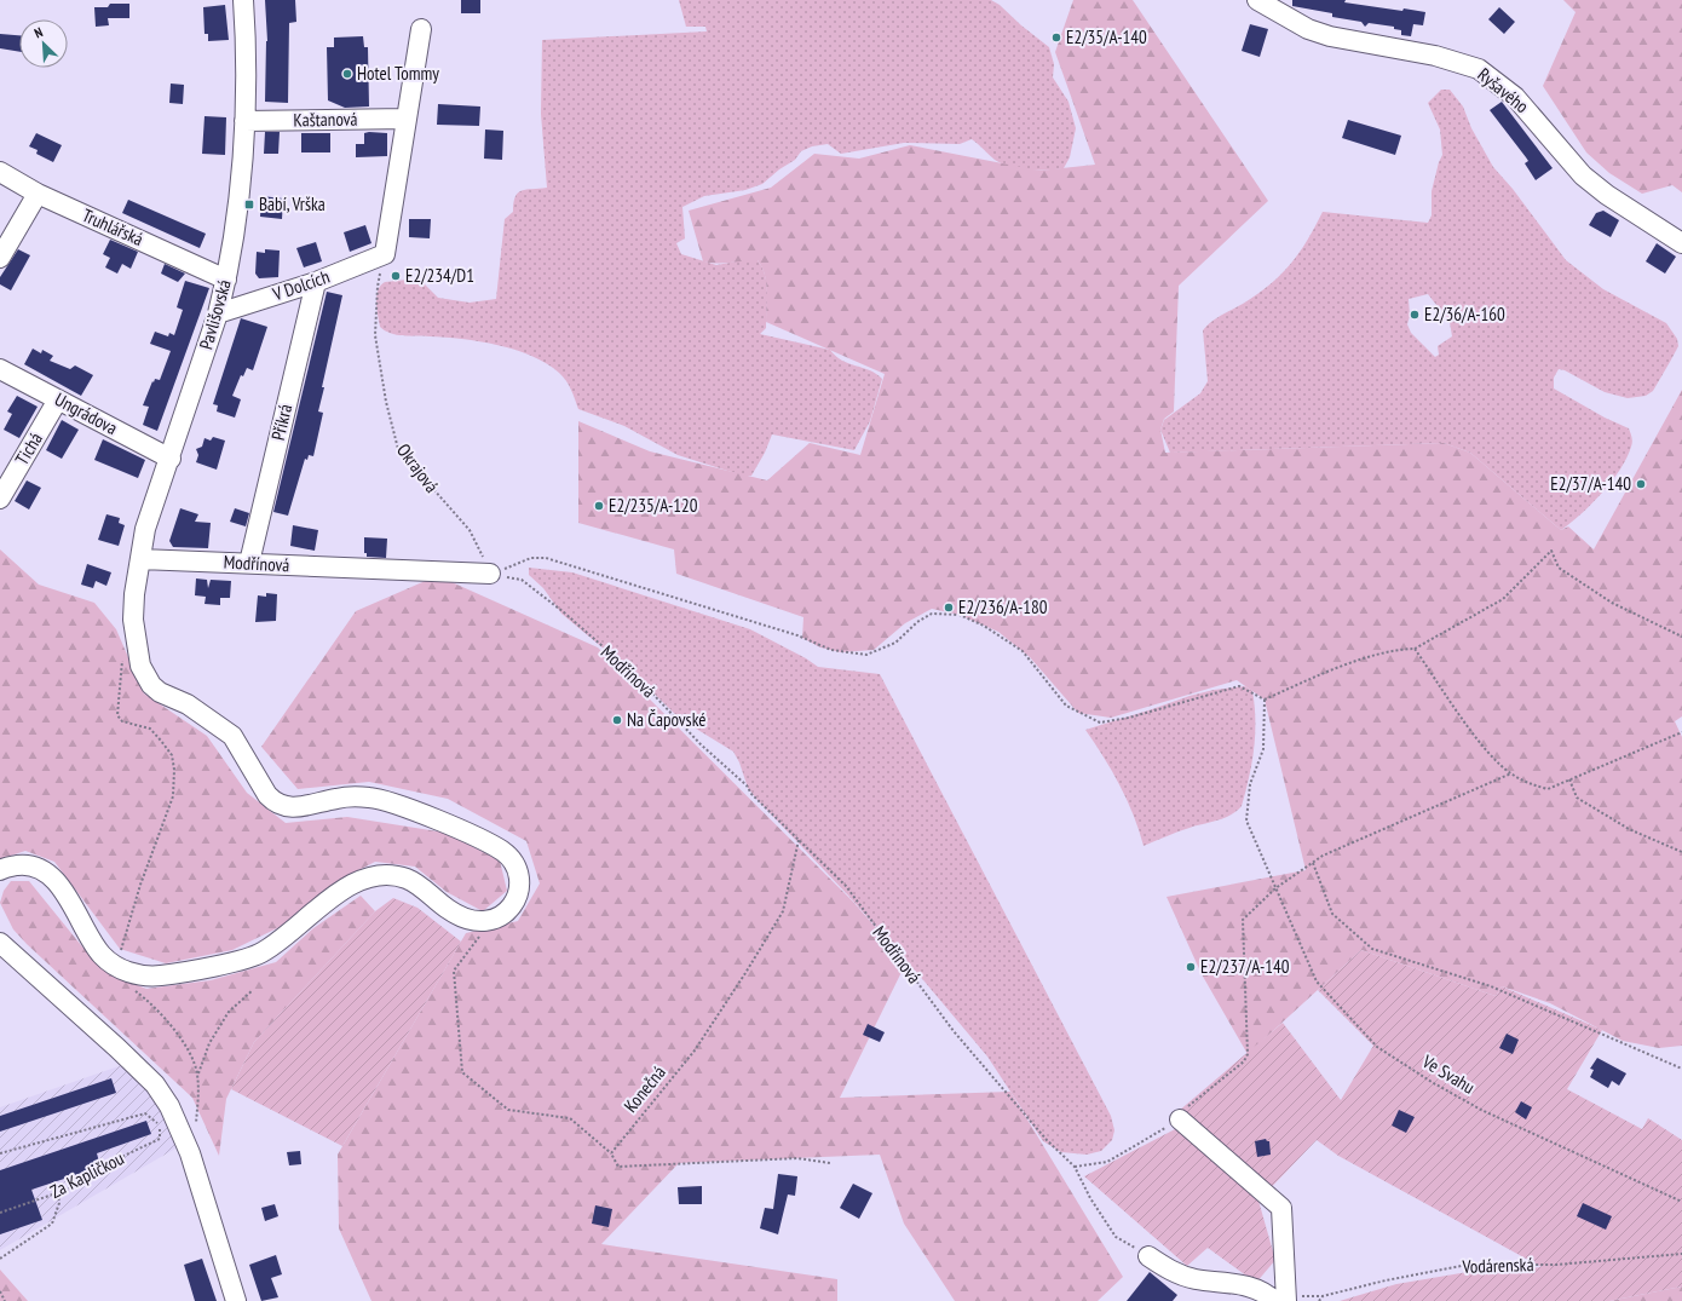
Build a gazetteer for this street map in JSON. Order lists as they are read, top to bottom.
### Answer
{
  "streets": {
    "street": [
      "Ryšavého",
      "Kaštanová",
      "Truhlářská",
      "V Dolcích",
      "Pavlišovská",
      "Ungrádova",
      "Příkrá",
      "Tichá",
      "Modřínová"
    ],
    "path": [
      "Okrajová",
      "Ve Svahu",
      "Konečná",
      "Za Kapličkou",
      "Vodárenská"
    ]
  },
  "crossings": [
    ["Kaštanová", "Pavlišovská"],
    ["Truhlářská", "Pavlišovská"],
    ["V Dolcích", "Pavlišovská"],
    ["V Dolcích", "Příkrá"],
    ["V Dolcích", "Okrajová"],
    ["Pavlišovská", "Ungrádova"],
    ["Pavlišovská", "Modřínová"],
    ["Ungrádova", "Tichá"],
    ["Příkrá", "Modřínová"],
    ["Okrajová", "Modřínová"],
    ["Modřínová", "Konečná"]
  ],
  "places": {
    "other": [
      "E2/35/A-140",
      "Hotel Tommy",
      "E2/234/D1",
      "E2/36/A-160",
      "E2/37/A-140",
      "E2/235/A-120",
      "E2/236/A-180",
      "Na Čapovské",
      "E2/237/A-140"
    ],
    "transit": ["Babí, Vrška"]
  },
  "north": "top left"
}
